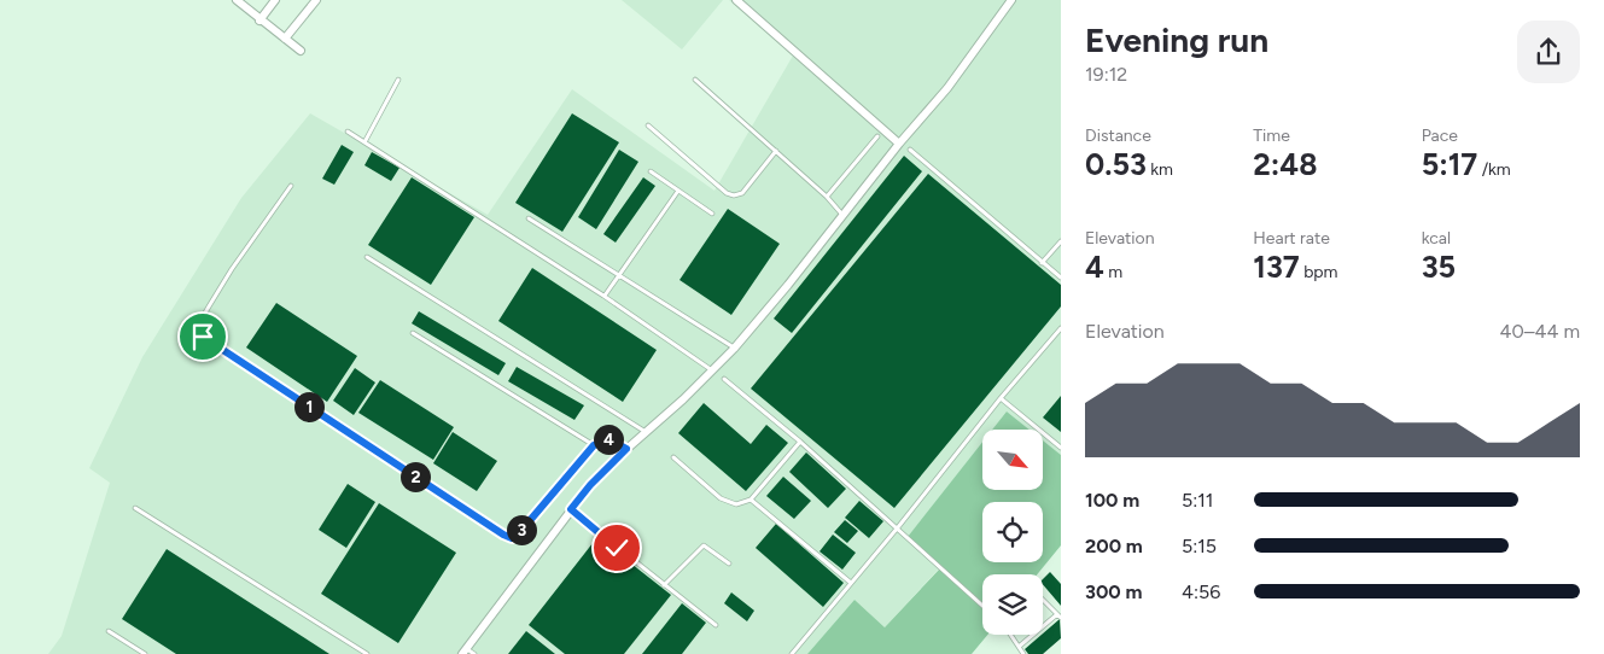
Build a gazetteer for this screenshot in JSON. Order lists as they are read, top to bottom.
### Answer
{
  "north": "bottom right",
  "page": {
    "heading": ["Evening run", "19:12"],
    "stats": [
      ["Distance", "0.53 km"],
      ["Time", "2:48"],
      ["Pace", "5:17 /km"],
      ["Elevation", "4 m"],
      ["Heart rate", "137 bpm"],
      ["kcal", "35"]
    ],
    "chart": ["Elevation", "40–44 m"],
    "pins": [
      "1",
      "4",
      "2",
      "3"
    ],
    "list": [
      {
        "name": "100 m",
        "note": "5:11"
      },
      {
        "name": "200 m",
        "note": "5:15"
      },
      {
        "name": "300 m",
        "note": "4:56"
      }
    ]
  }
}
